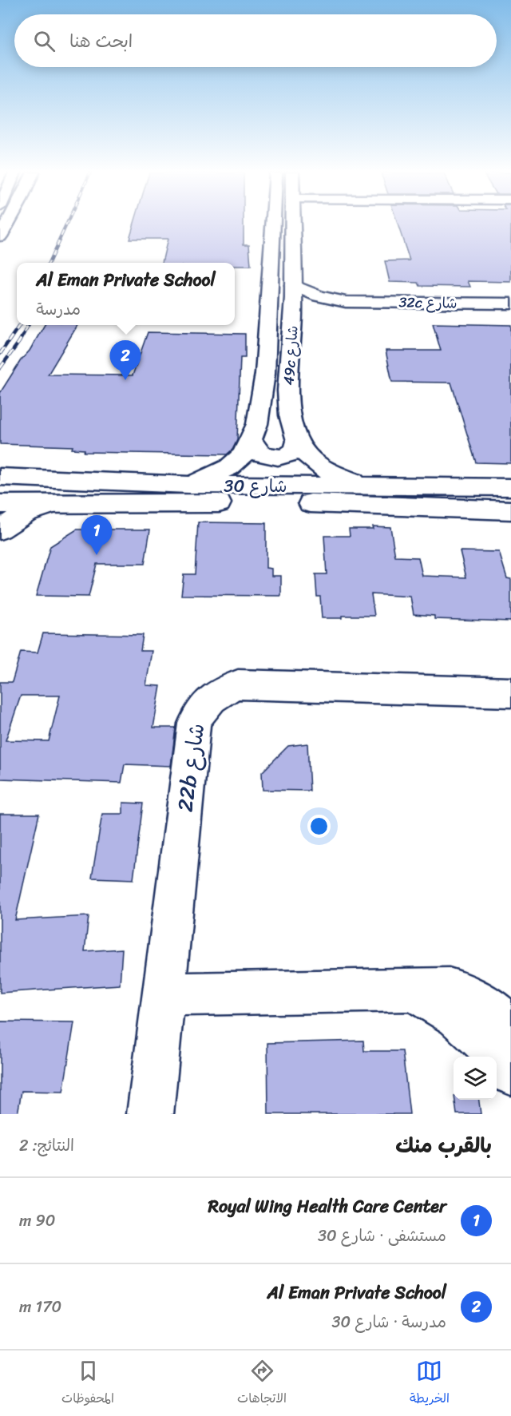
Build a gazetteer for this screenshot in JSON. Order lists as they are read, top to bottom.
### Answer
{
  "streets": {
    "main road": [
      "32c شارع",
      "49c شارع",
      "شارع 30",
      "22b شارع"
    ]
  },
  "crossings": [
    ["32c شارع", "49c شارع"],
    ["49c شارع", "شارع 30"]
  ],
  "page": {
    "search": "ابحث هنا",
    "popup": ["Al Eman Private School", "مدرسة"],
    "pins": ["2", "1"],
    "heading": ["بالقرب منك", "النتائج: 2"],
    "list": [
      {
        "mark": "1",
        "name": "Royal Wing Health Care Center",
        "note": "مستشفى · شارع 30",
        "value": "90 m"
      },
      {
        "mark": "2",
        "name": "Al Eman Private School",
        "note": "مدرسة · شارع 30",
        "value": "170 m"
      }
    ],
    "nav": ["الخريطة", "الاتجاهات", "المحفوظات"]
  }
}
